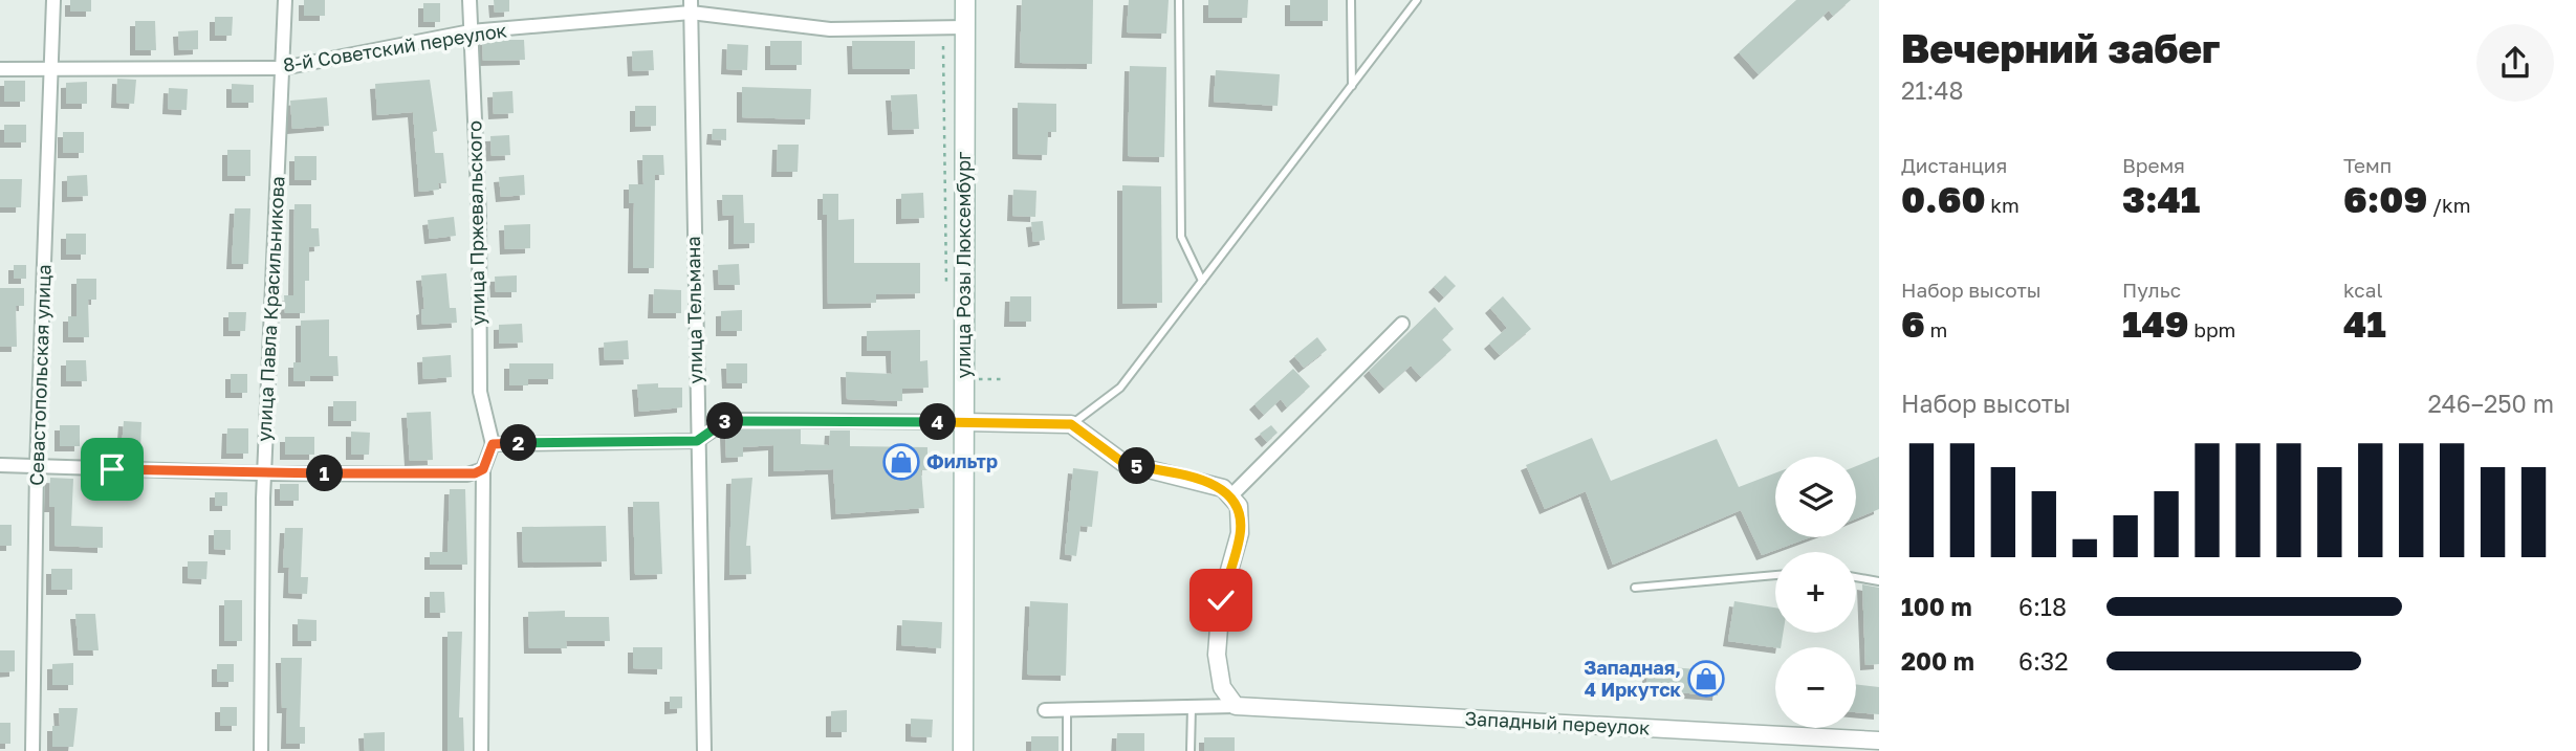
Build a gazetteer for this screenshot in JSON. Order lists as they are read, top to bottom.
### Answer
{
  "streets": {
    "main road": ["улица Розы Люксембург"],
    "street": [
      "8-й Советский переулок",
      "улица Пржевальского",
      "улица Павла Красильникова",
      "улица Тельмана",
      "Севастопольская улица",
      "Западный переулок"
    ]
  },
  "crossings": [
    ["8-й Советский переулок", "улица Пржевальского"],
    ["8-й Советский переулок", "улица Розы Люксембург"],
    ["8-й Советский переулок", "улица Павла Красильникова"],
    ["8-й Советский переулок", "улица Тельмана"],
    ["8-й Советский переулок", "Севастопольская улица"]
  ],
  "places": {
    "shop": ["Фильтр", "Западная, 4 Иркутск"]
  },
  "page": {
    "heading": ["Вечерний забег", "21:48"],
    "stats": [
      ["Дистанция", "0.60 km"],
      ["Время", "3:41"],
      ["Темп", "6:09 /km"],
      ["Набор высоты", "6 m"],
      ["Пульс", "149 bpm"],
      ["kcal", "41"]
    ],
    "chart": ["Набор высоты", "246–250 m"],
    "pins": [
      "3",
      "4",
      "2",
      "5",
      "1"
    ],
    "map_buttons": ["+", "−"],
    "list": [
      {
        "name": "100 m",
        "note": "6:18"
      },
      {
        "name": "200 m",
        "note": "6:32"
      }
    ]
  }
}
